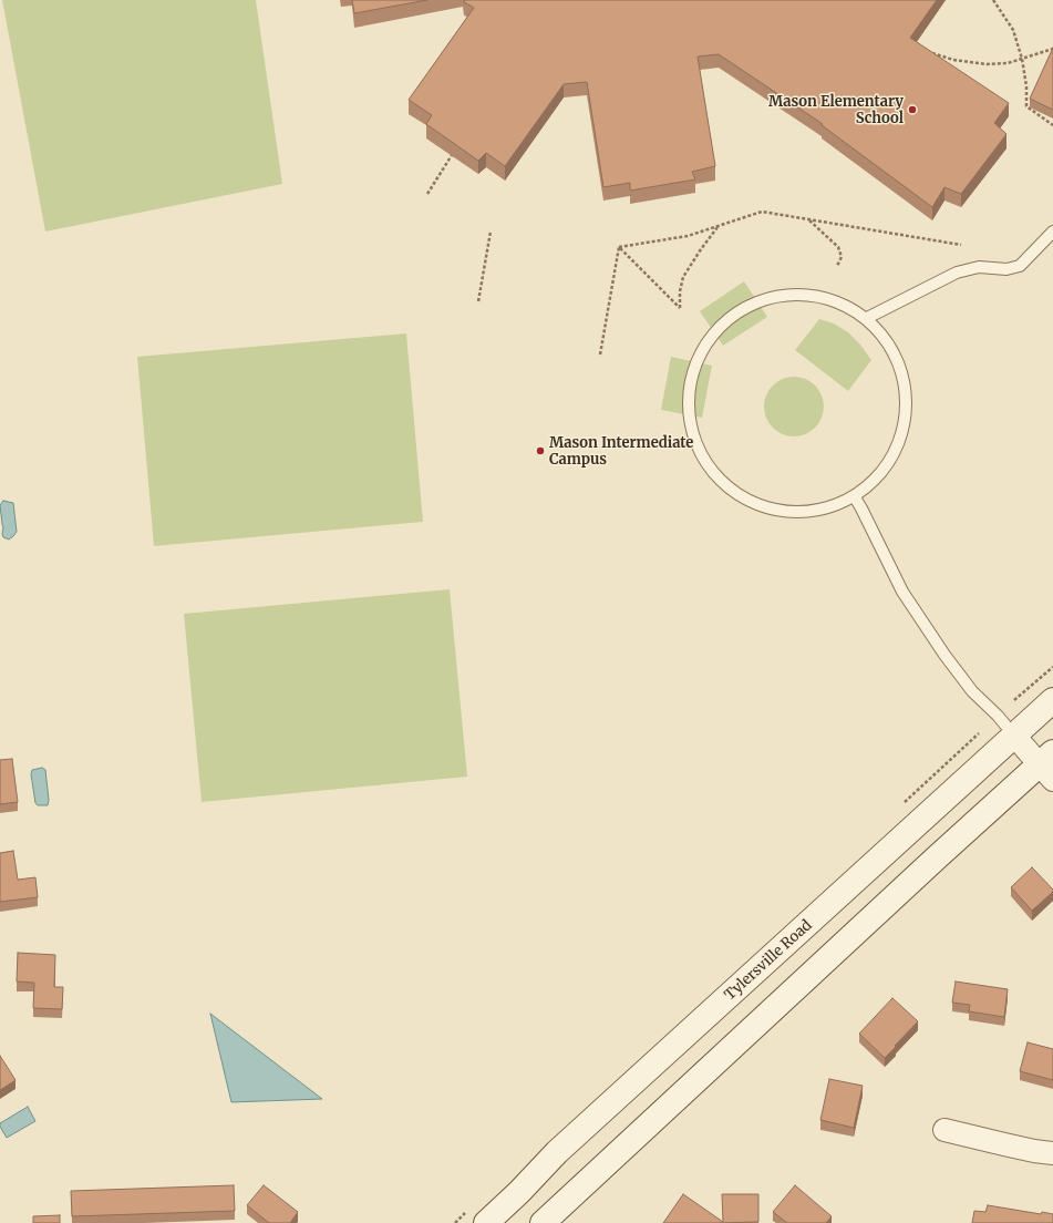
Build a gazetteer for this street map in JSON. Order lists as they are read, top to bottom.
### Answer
{
  "streets": {
    "main road": ["Tylersville Road"]
  },
  "places": ["Mason Elementary School", "Mason Intermediate Campus"]
}
